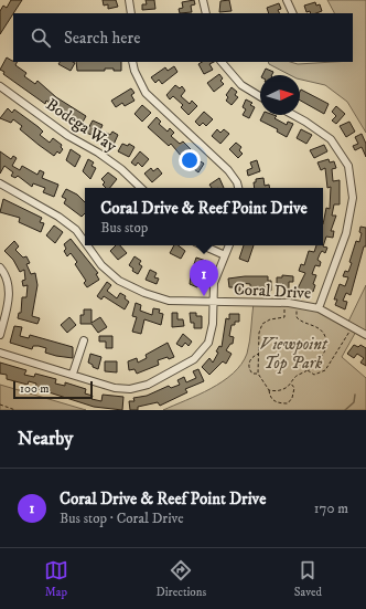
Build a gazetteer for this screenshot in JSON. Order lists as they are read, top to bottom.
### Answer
{
  "streets": {
    "street": ["Bodega Way", "Coral Drive"]
  },
  "parks": ["Viewpoint Top Park"],
  "scale_bar": "100 m",
  "north": "right",
  "page": {
    "search": "Search here",
    "popup": ["Coral Drive & Reef Point Drive", "Bus stop"],
    "pins": "1",
    "scale": "100 m",
    "heading": "Nearby",
    "list": [
      {
        "mark": "1",
        "name": "Coral Drive & Reef Point Drive",
        "note": "Bus stop · Coral Drive",
        "value": "170 m"
      }
    ],
    "nav": ["Map", "Directions", "Saved"]
  }
}
